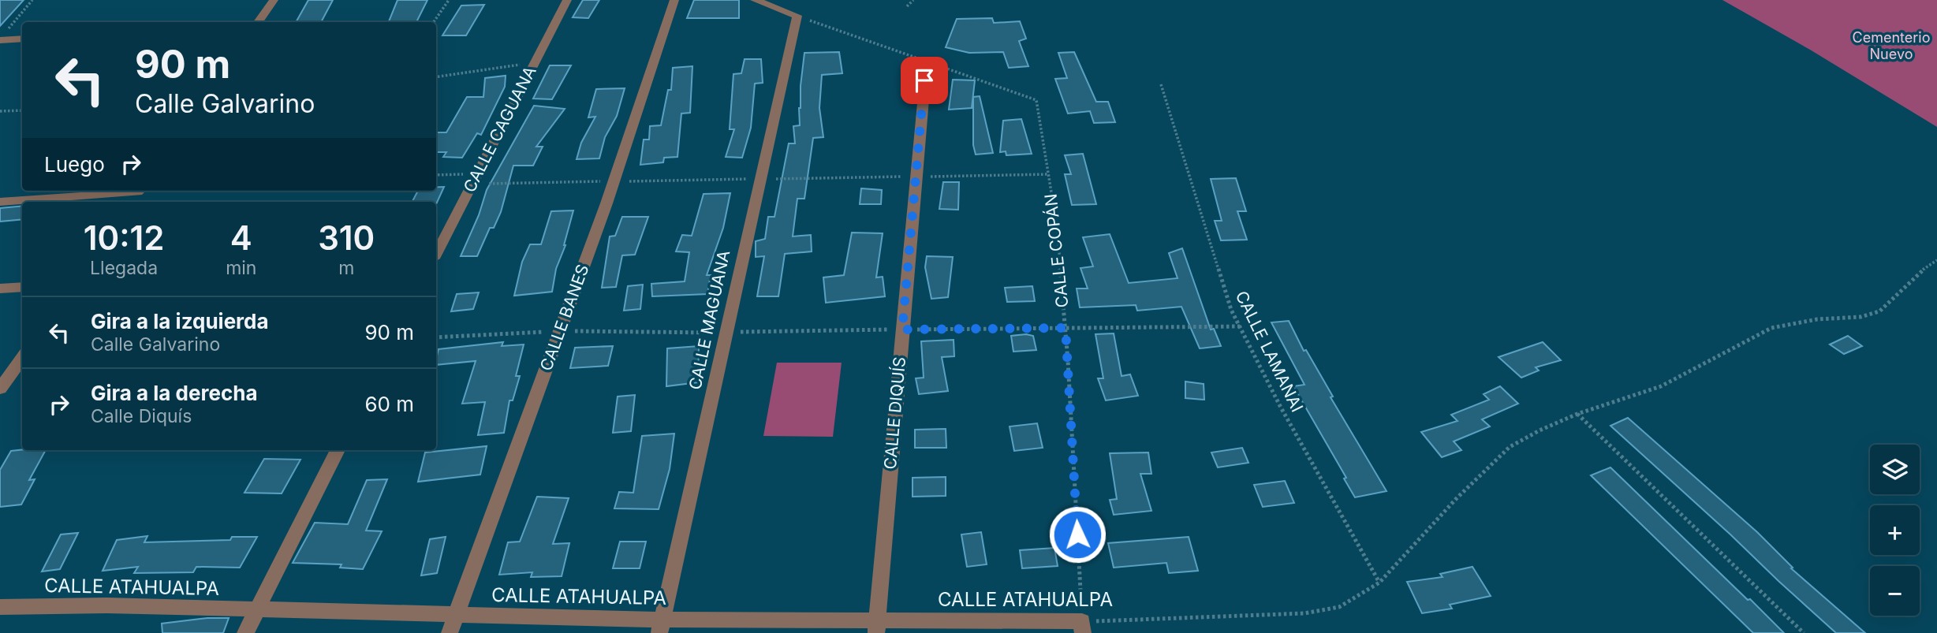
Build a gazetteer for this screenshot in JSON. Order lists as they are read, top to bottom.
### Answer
{
  "streets": {
    "street": [
      "CALLE CAGUANA",
      "CALLE BANES",
      "CALLE MAGUANA",
      "CALLE DIQUÍS",
      "CALLE ATAHUALPA"
    ],
    "path": ["CALLE COPÁN", "CALLE LAMANAI"]
  },
  "crossings": [
    ["CALLE COPÁN", "CALLE ATAHUALPA"],
    ["CALLE BANES", "CALLE ATAHUALPA"],
    ["CALLE MAGUANA", "CALLE ATAHUALPA"],
    ["CALLE LAMANAI", "CALLE ATAHUALPA"],
    ["CALLE DIQUÍS", "CALLE ATAHUALPA"]
  ],
  "parks": ["Cementerio Nuevo"],
  "page": {
    "turn": ["90 m", "Calle Galvarino"],
    "then": "Luego",
    "eta": [
      "10:12",
      "Llegada",
      "4",
      "min",
      "310",
      "m"
    ],
    "list": [
      {
        "name": "Gira a la izquierda",
        "note": "Calle Galvarino",
        "value": "90 m"
      },
      {
        "name": "Gira a la derecha",
        "note": "Calle Diquís",
        "value": "60 m"
      }
    ],
    "map_buttons": ["+", "−"]
  }
}
